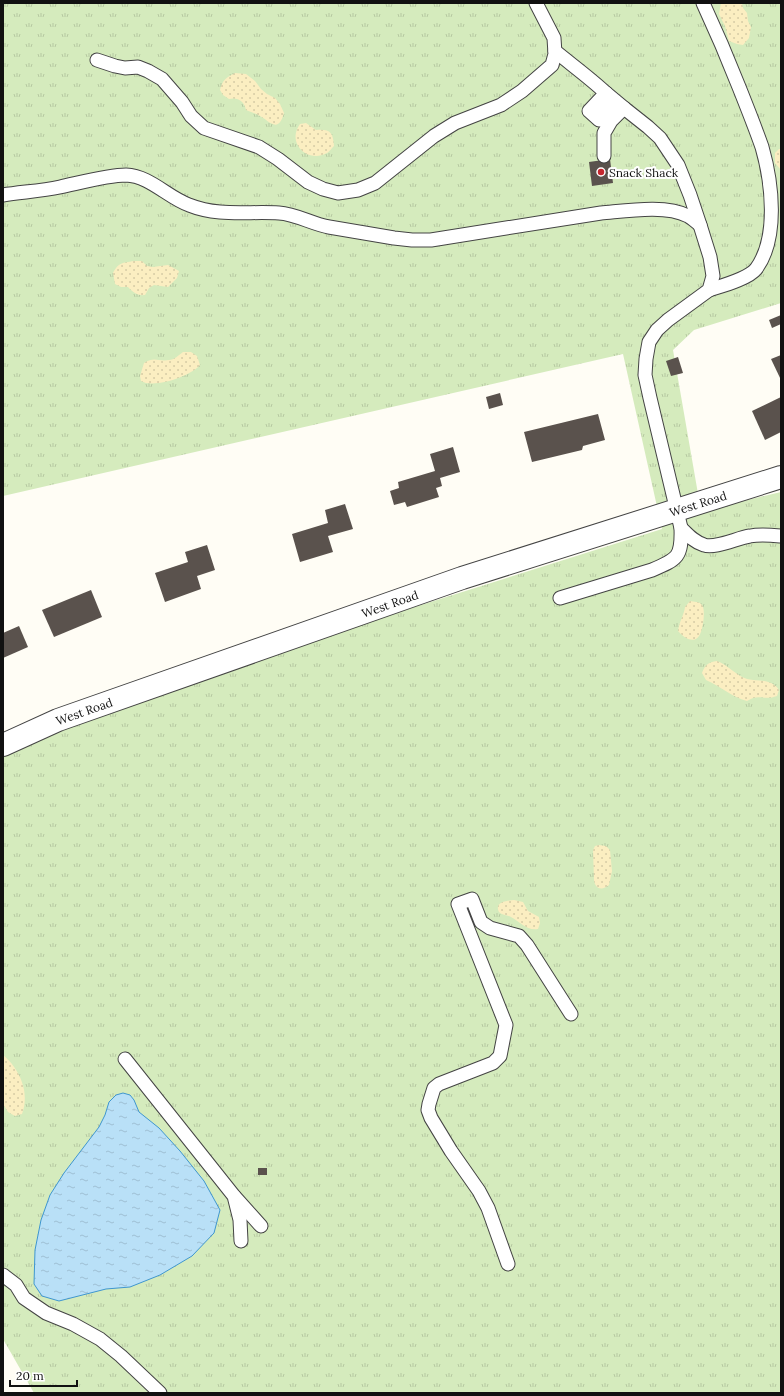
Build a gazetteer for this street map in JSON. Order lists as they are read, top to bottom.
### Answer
{
  "streets": {
    "street": ["West Road"]
  },
  "places": ["Snack Shack"],
  "scale_bar": "20 m"
}
